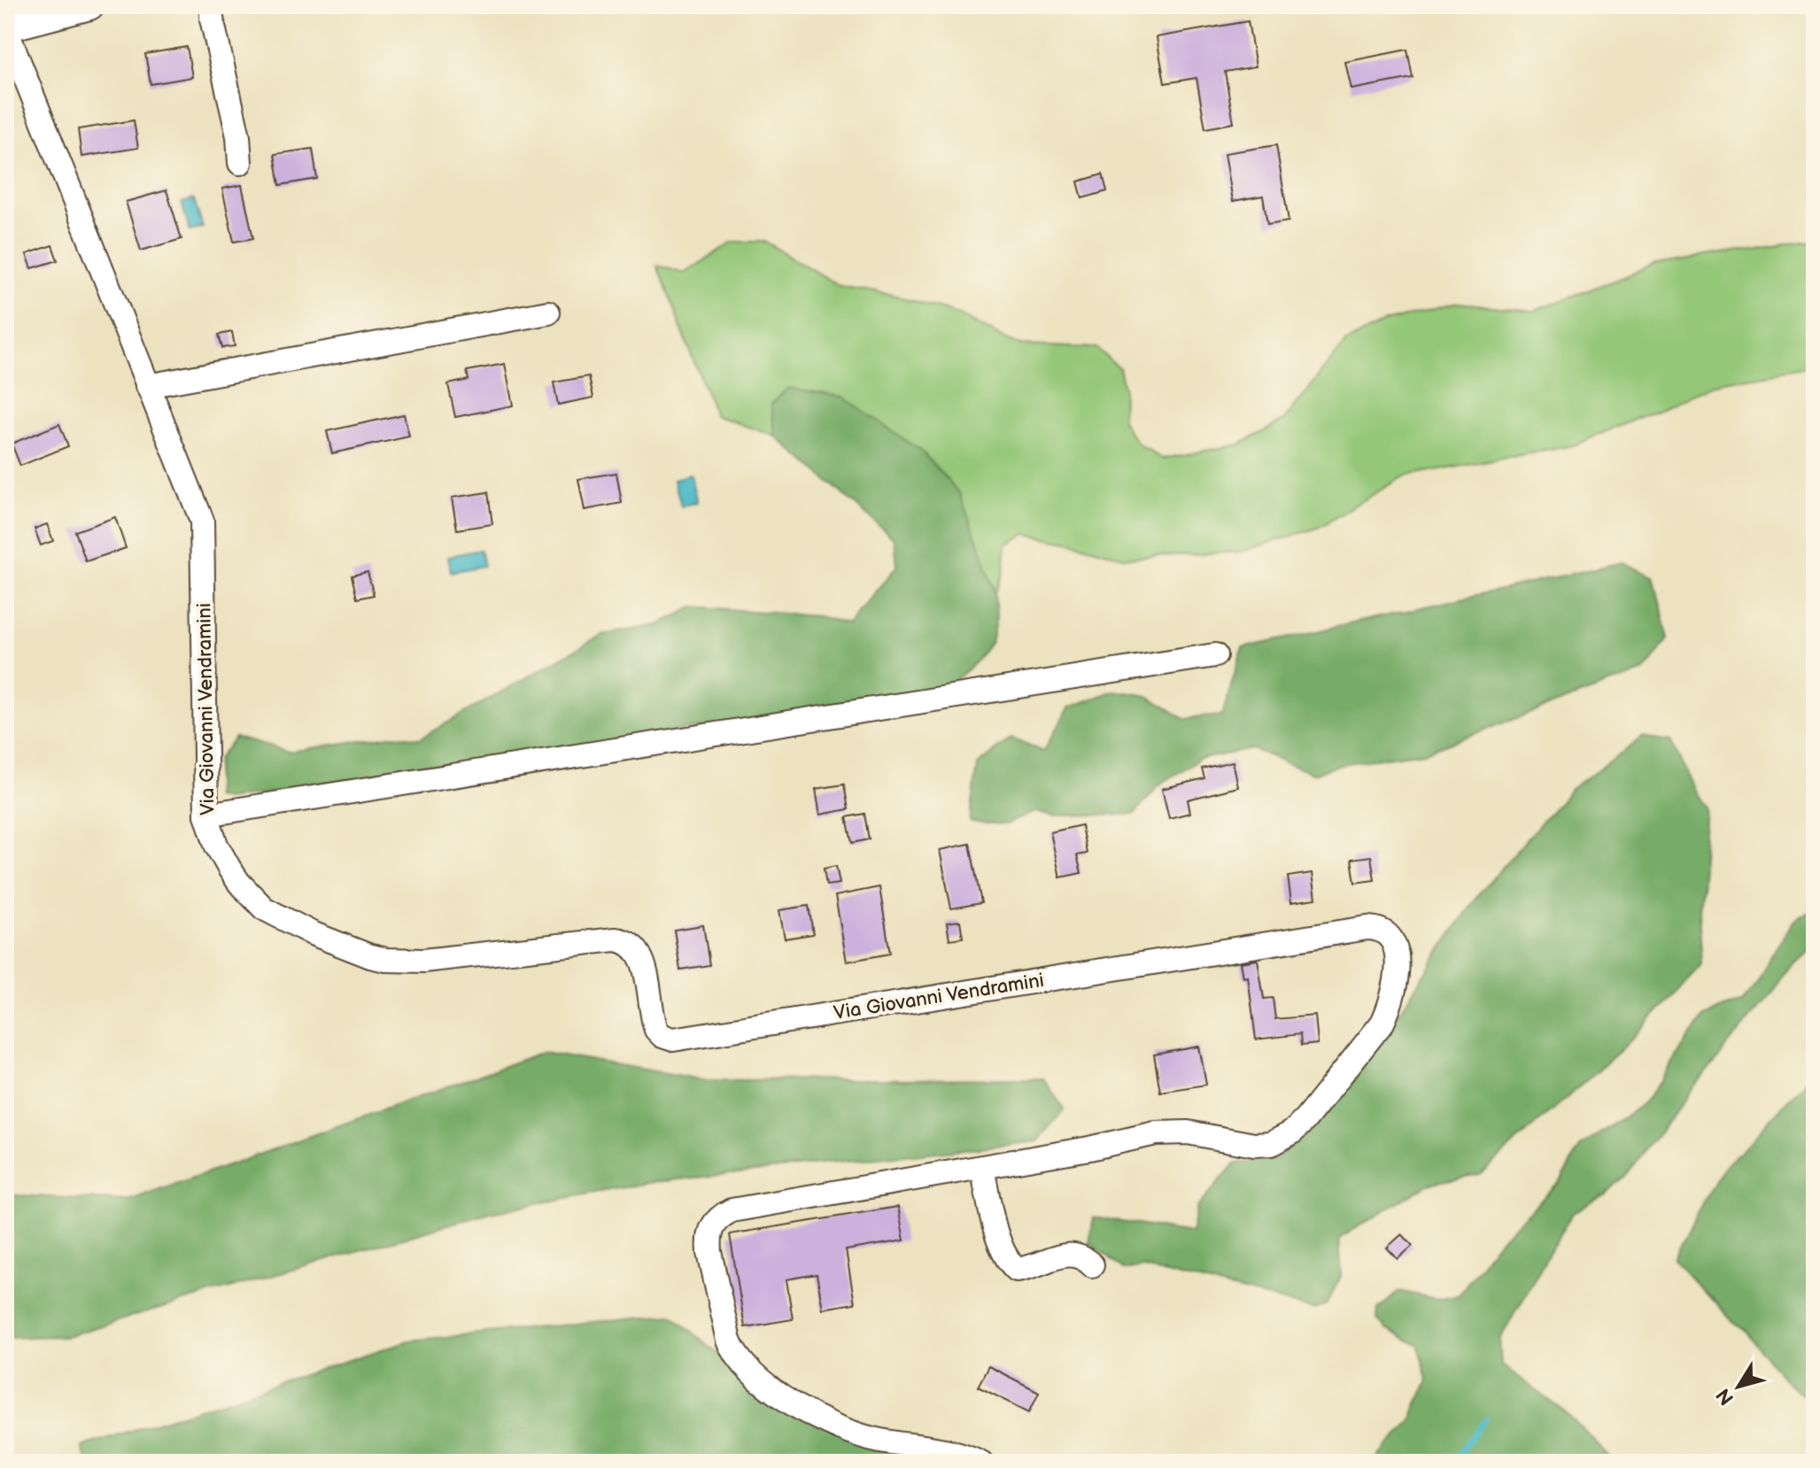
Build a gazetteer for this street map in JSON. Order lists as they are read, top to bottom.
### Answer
{
  "streets": {
    "street": ["Via Giovanni Vendramini"]
  },
  "north": "bottom left"
}
